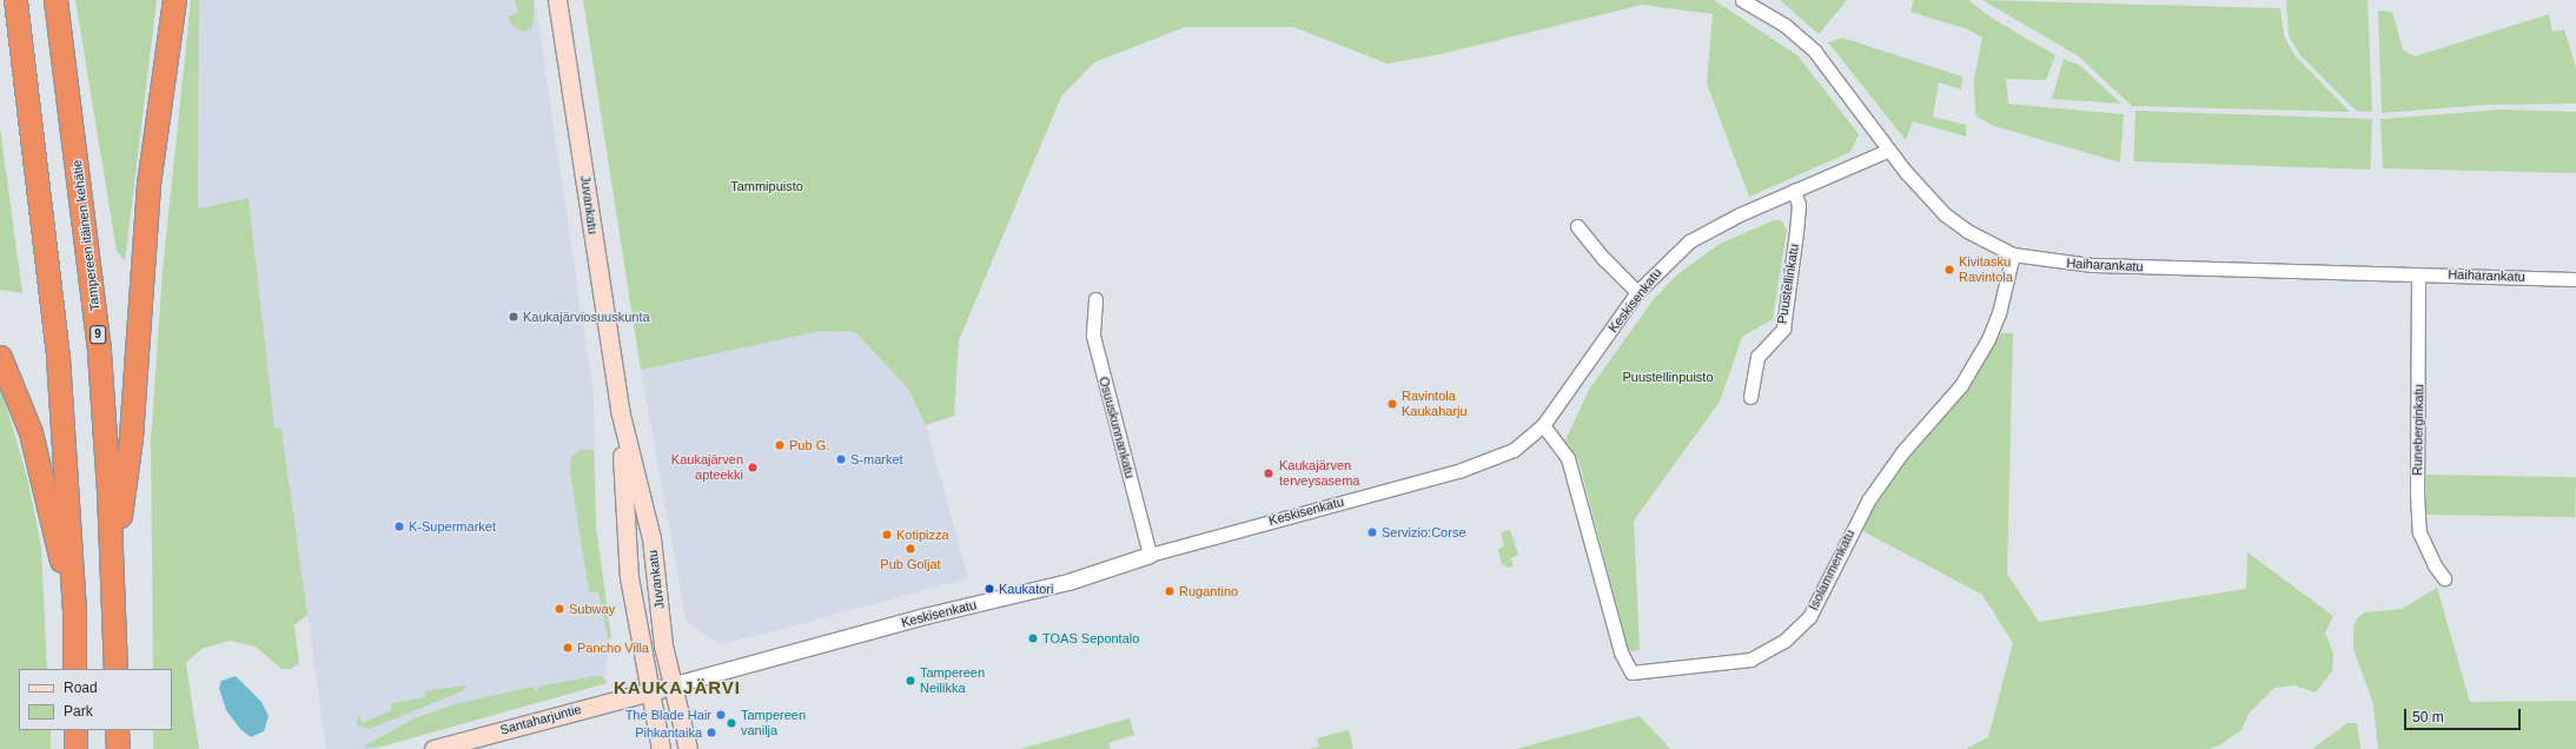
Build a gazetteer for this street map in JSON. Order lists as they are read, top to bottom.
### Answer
{
  "streets": {
    "highway": ["Tampereen itäinen kehätie", "9"],
    "main road": ["Juvankatu", "Keskisenkatu", "Santaharjuntie"],
    "street": [
      "Haiharankatu",
      "Puustellinkatu",
      "Osuuskunnankatu",
      "Runeberginkatu",
      "Isolammenkatu"
    ]
  },
  "crossings": [
    ["Juvankatu", "Keskisenkatu"],
    ["Juvankatu", "Santaharjuntie"],
    ["Haiharankatu", "Keskisenkatu"],
    ["Haiharankatu", "Runeberginkatu"],
    ["Haiharankatu", "Isolammenkatu"],
    ["Puustellinkatu", "Keskisenkatu"],
    ["Keskisenkatu", "Osuuskunnankatu"],
    ["Keskisenkatu", "Isolammenkatu"],
    ["Keskisenkatu", "Santaharjuntie"]
  ],
  "districts": ["KAUKAJÄRVI"],
  "parks": ["Tammipuisto", "Puustellinpuisto"],
  "places": [
    "Kivitasku Ravintola",
    "Kaukajärviosuuskunta",
    "Ravintola Kaukaharju",
    "Pub G.",
    "S-market",
    "Kaukajärven apteekki",
    "Kaukajärven terveysasema",
    "K-Supermarket",
    "Servizio:Corse",
    "Kotipizza",
    "Pub Goljat",
    "Kaukatori",
    "Rugantino",
    "Subway",
    "TOAS Sepontalo",
    "Pancho Villa",
    "Tampereen Neilikka",
    "The Blade Hair",
    "Tampereen vanilja",
    "Pihkantaika"
  ],
  "legend": ["Road", "Park"],
  "scale_bar": "50 m"
}
